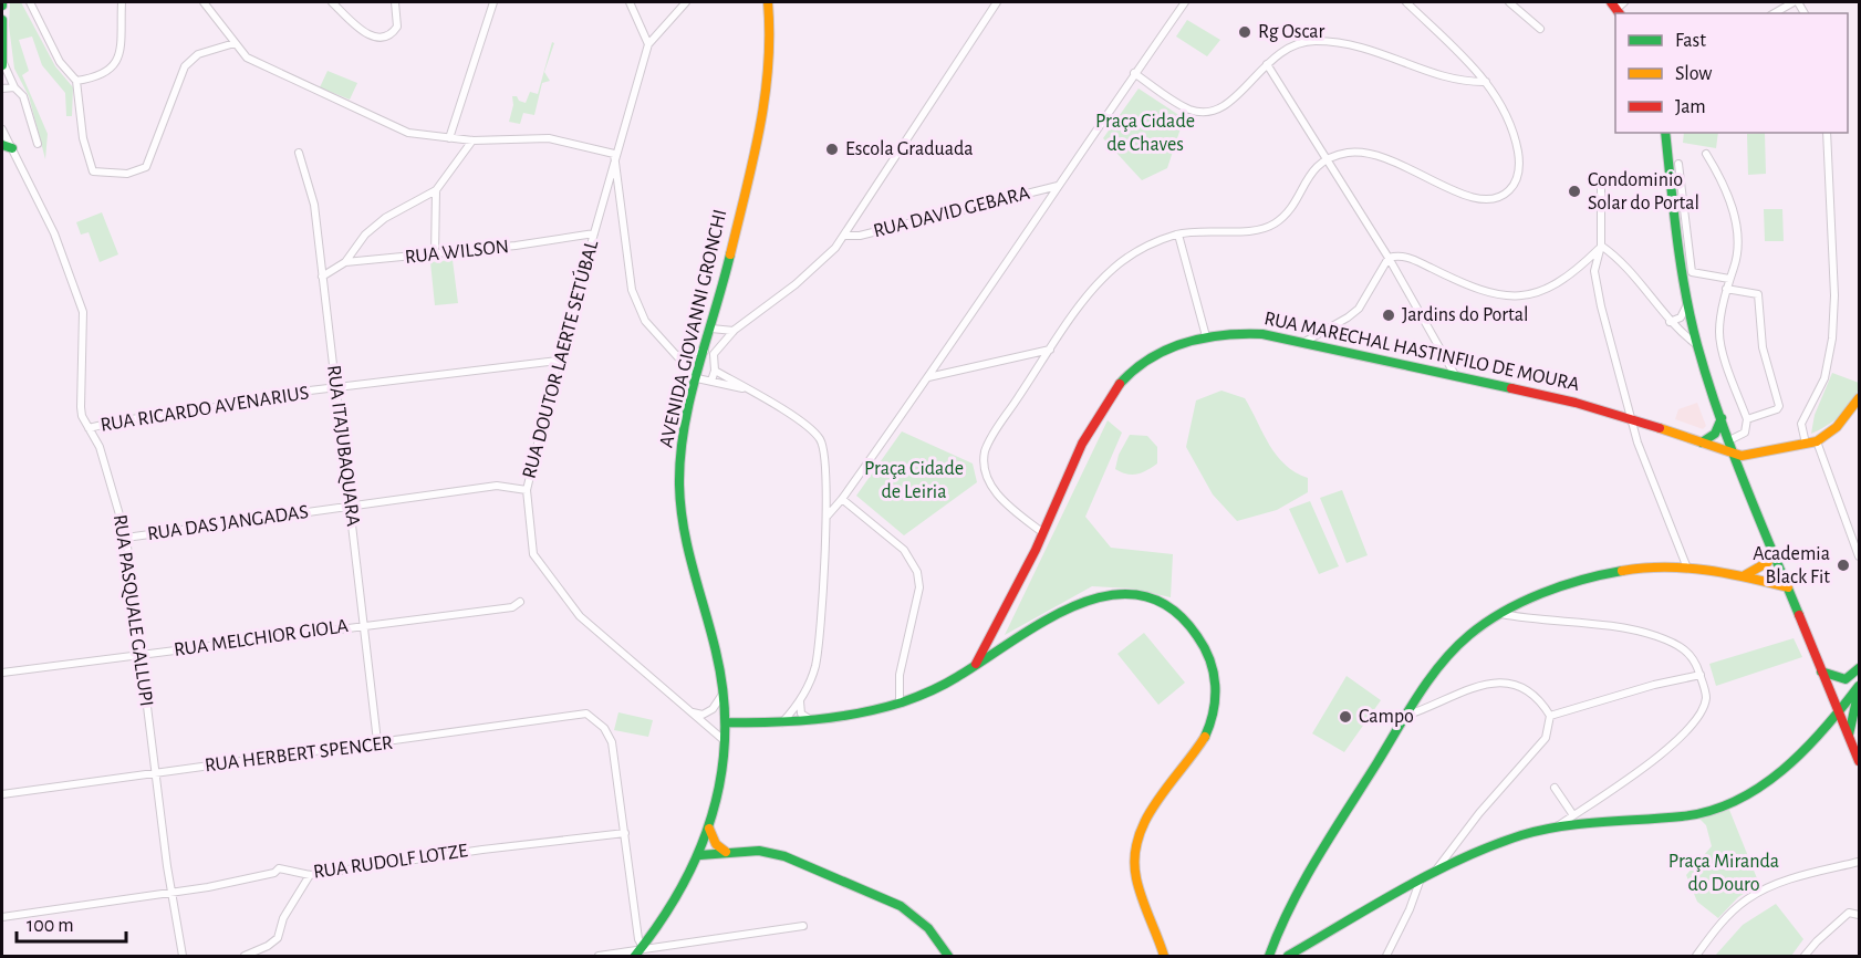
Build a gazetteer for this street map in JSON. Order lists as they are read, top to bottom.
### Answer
{
  "streets": {
    "street": [
      "RUA DAVID GEBARA",
      "RUA WILSON",
      "AVENIDA GIOVANNI GRONCHI",
      "RUA MARECHAL HASTINFILO DE MOURA",
      "RUA DOUTOR LAERTE SETÚBAL",
      "RUA RICARDO AVENARIUS",
      "RUA ITAJUBAQUARA",
      "RUA DAS JANGADAS",
      "RUA PASQUALE GALLUPI",
      "RUA MELCHIOR GIOLA",
      "RUA HERBERT SPENCER",
      "RUA RUDOLF LOTZE"
    ]
  },
  "crossings": [
    ["RUA WILSON", "RUA DOUTOR LAERTE SETÚBAL"],
    ["RUA WILSON", "RUA ITAJUBAQUARA"],
    ["AVENIDA GIOVANNI GRONCHI", "RUA DOUTOR LAERTE SETÚBAL"],
    ["RUA DOUTOR LAERTE SETÚBAL", "RUA RICARDO AVENARIUS"],
    ["RUA DOUTOR LAERTE SETÚBAL", "RUA DAS JANGADAS"],
    ["RUA RICARDO AVENARIUS", "RUA ITAJUBAQUARA"],
    ["RUA RICARDO AVENARIUS", "RUA PASQUALE GALLUPI"],
    ["RUA ITAJUBAQUARA", "RUA DAS JANGADAS"],
    ["RUA ITAJUBAQUARA", "RUA MELCHIOR GIOLA"],
    ["RUA ITAJUBAQUARA", "RUA HERBERT SPENCER"],
    ["RUA DAS JANGADAS", "RUA PASQUALE GALLUPI"],
    ["RUA PASQUALE GALLUPI", "RUA MELCHIOR GIOLA"],
    ["RUA PASQUALE GALLUPI", "RUA HERBERT SPENCER"],
    ["RUA PASQUALE GALLUPI", "RUA RUDOLF LOTZE"],
    ["RUA HERBERT SPENCER", "RUA RUDOLF LOTZE"]
  ],
  "parks": ["Praça Cidade de Chaves", "Praça Cidade de Leiria", "Praça Miranda do Douro"],
  "places": [
    "Rg Oscar",
    "Escola Graduada",
    "Condominio Solar do Portal",
    "Jardins do Portal",
    "Academia Black Fit",
    "Campo"
  ],
  "legend": ["Fast", "Slow", "Jam"],
  "scale_bar": "100 m"
}
